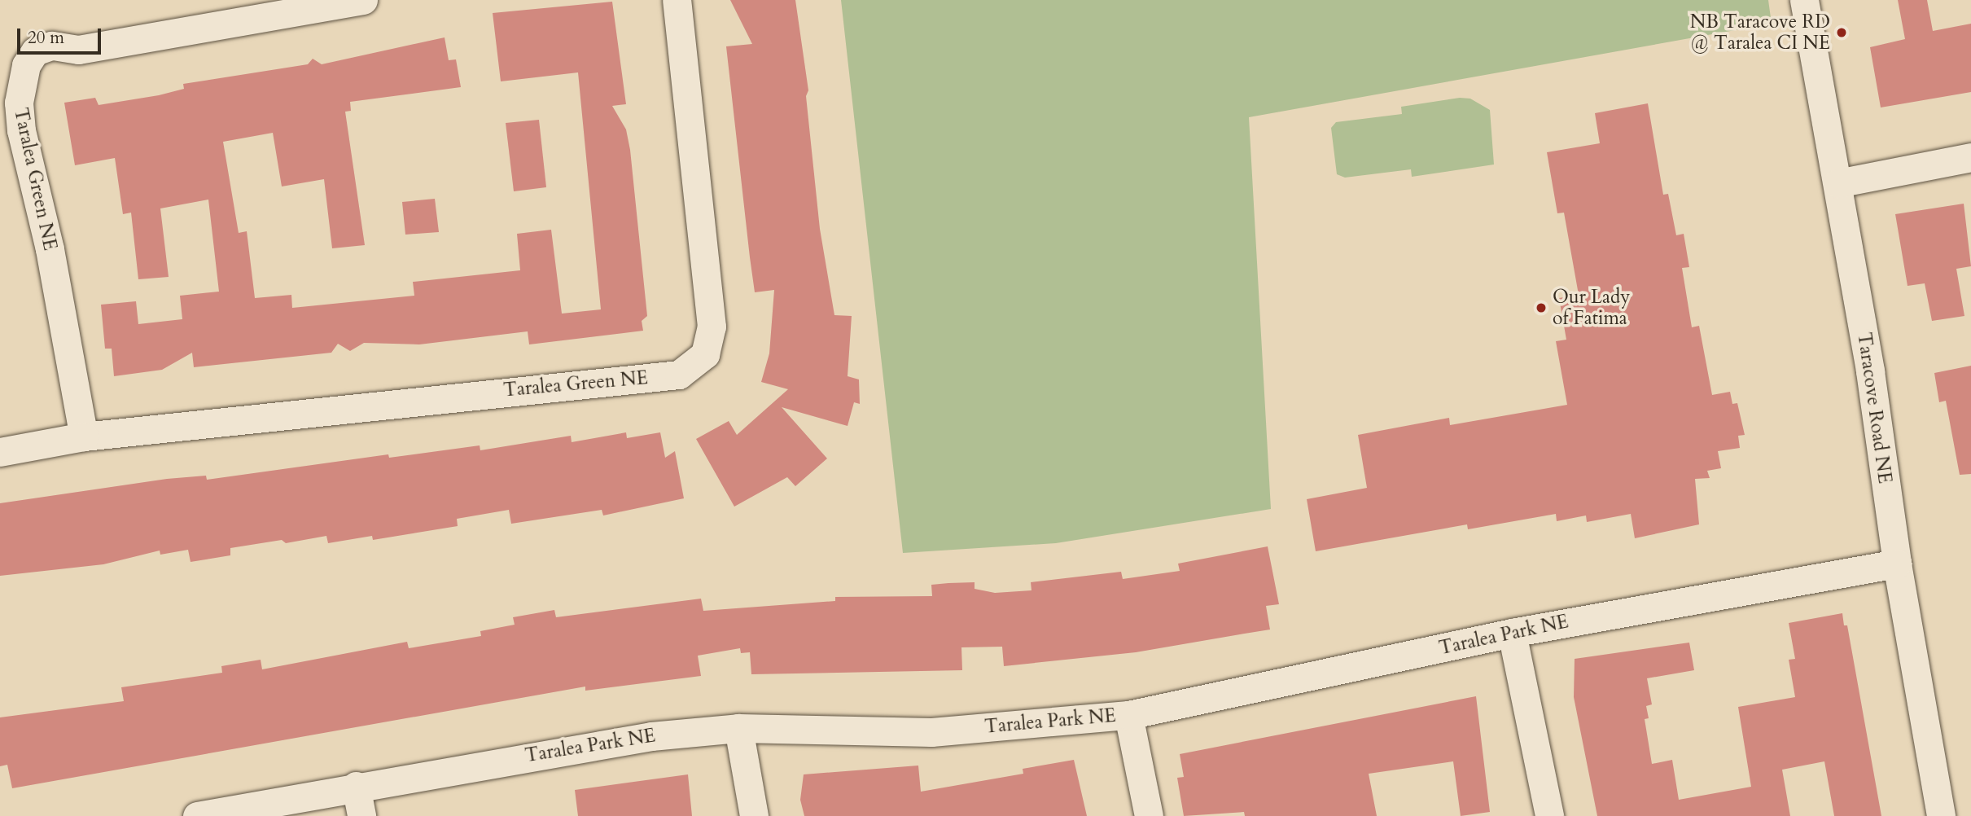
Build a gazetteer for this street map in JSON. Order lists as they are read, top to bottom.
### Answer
{
  "streets": {
    "street": ["Taralea Green NE", "Taracove Road NE", "Taralea Park NE"]
  },
  "crossings": [
    ["Taracove Road NE", "Taralea Park NE"]
  ],
  "places": ["NB Taracove RD @ Taralea CI NE", "Our Lady of Fatima"],
  "scale_bar": "20 m"
}
